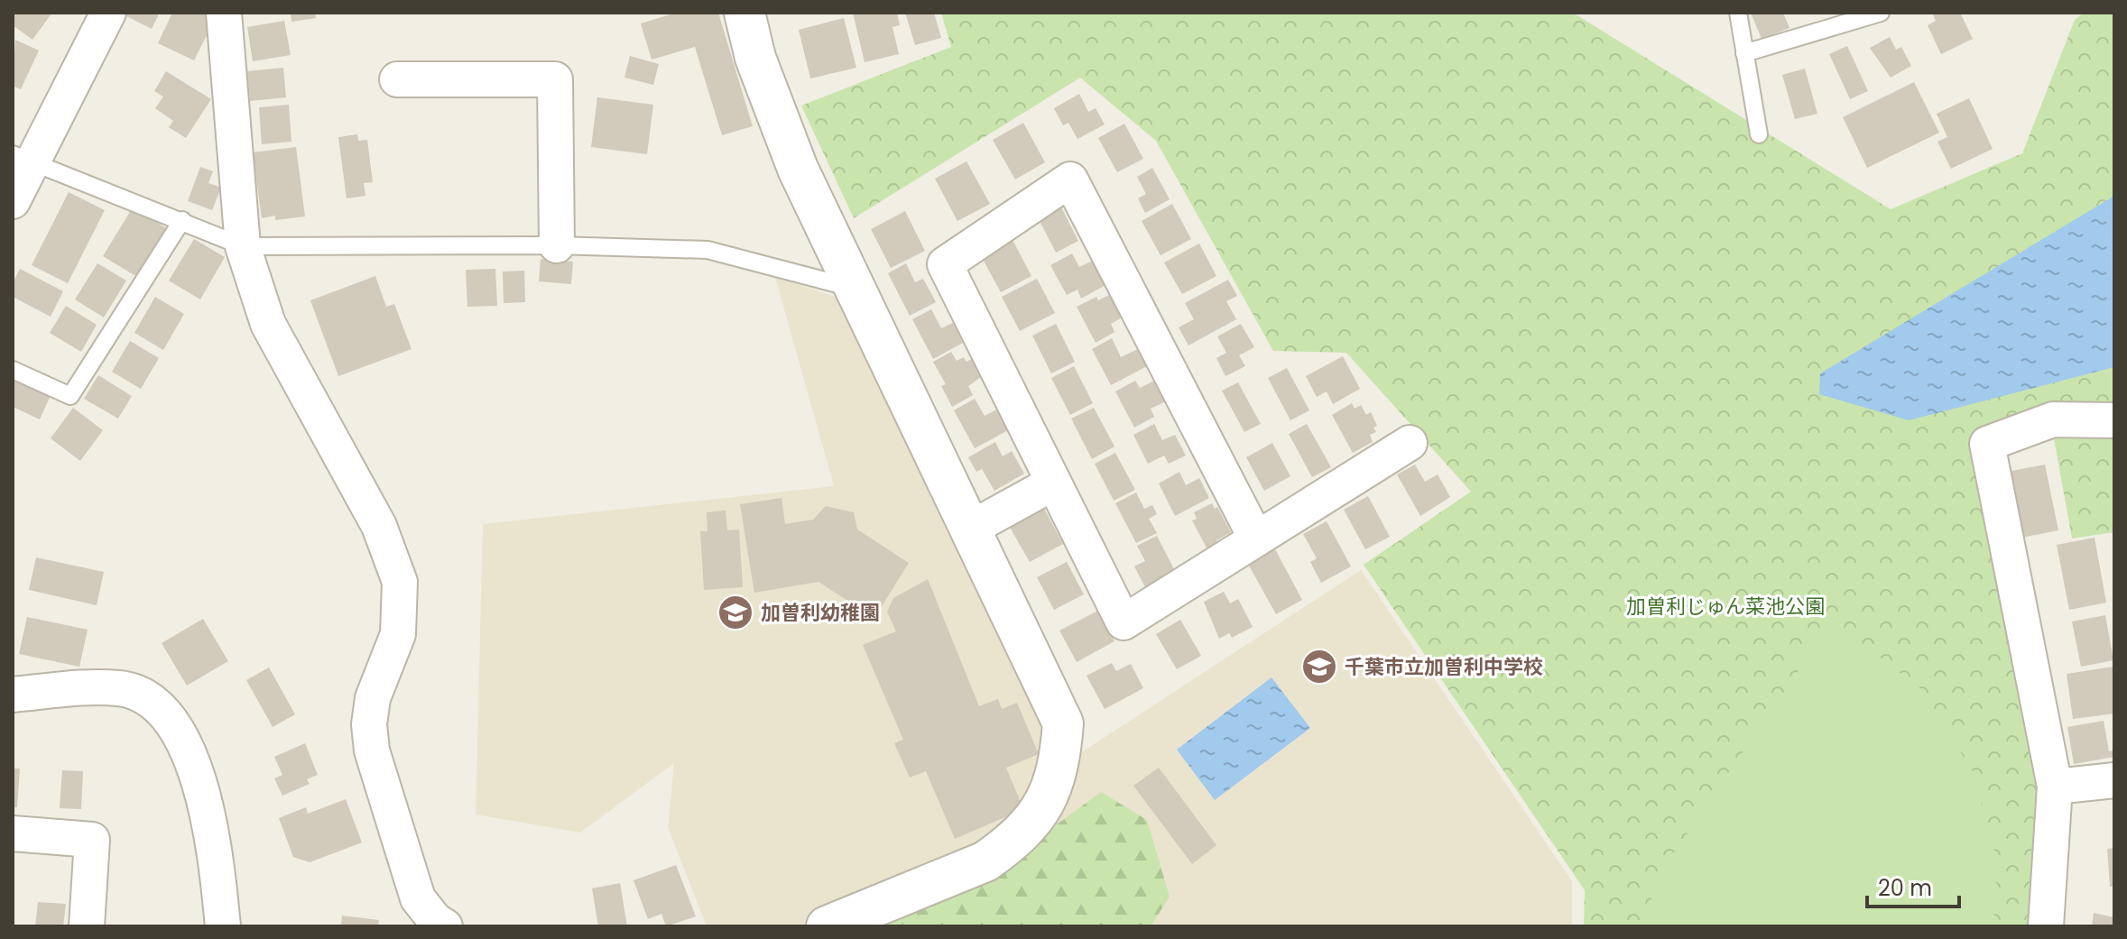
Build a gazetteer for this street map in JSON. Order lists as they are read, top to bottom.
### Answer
{
  "parks": ["加曽利じゅん菜池公園"],
  "places": {
    "school or university": ["加曽利幼稚園", "千葉市立加曽利中学校"]
  },
  "scale_bar": "20 m"
}
